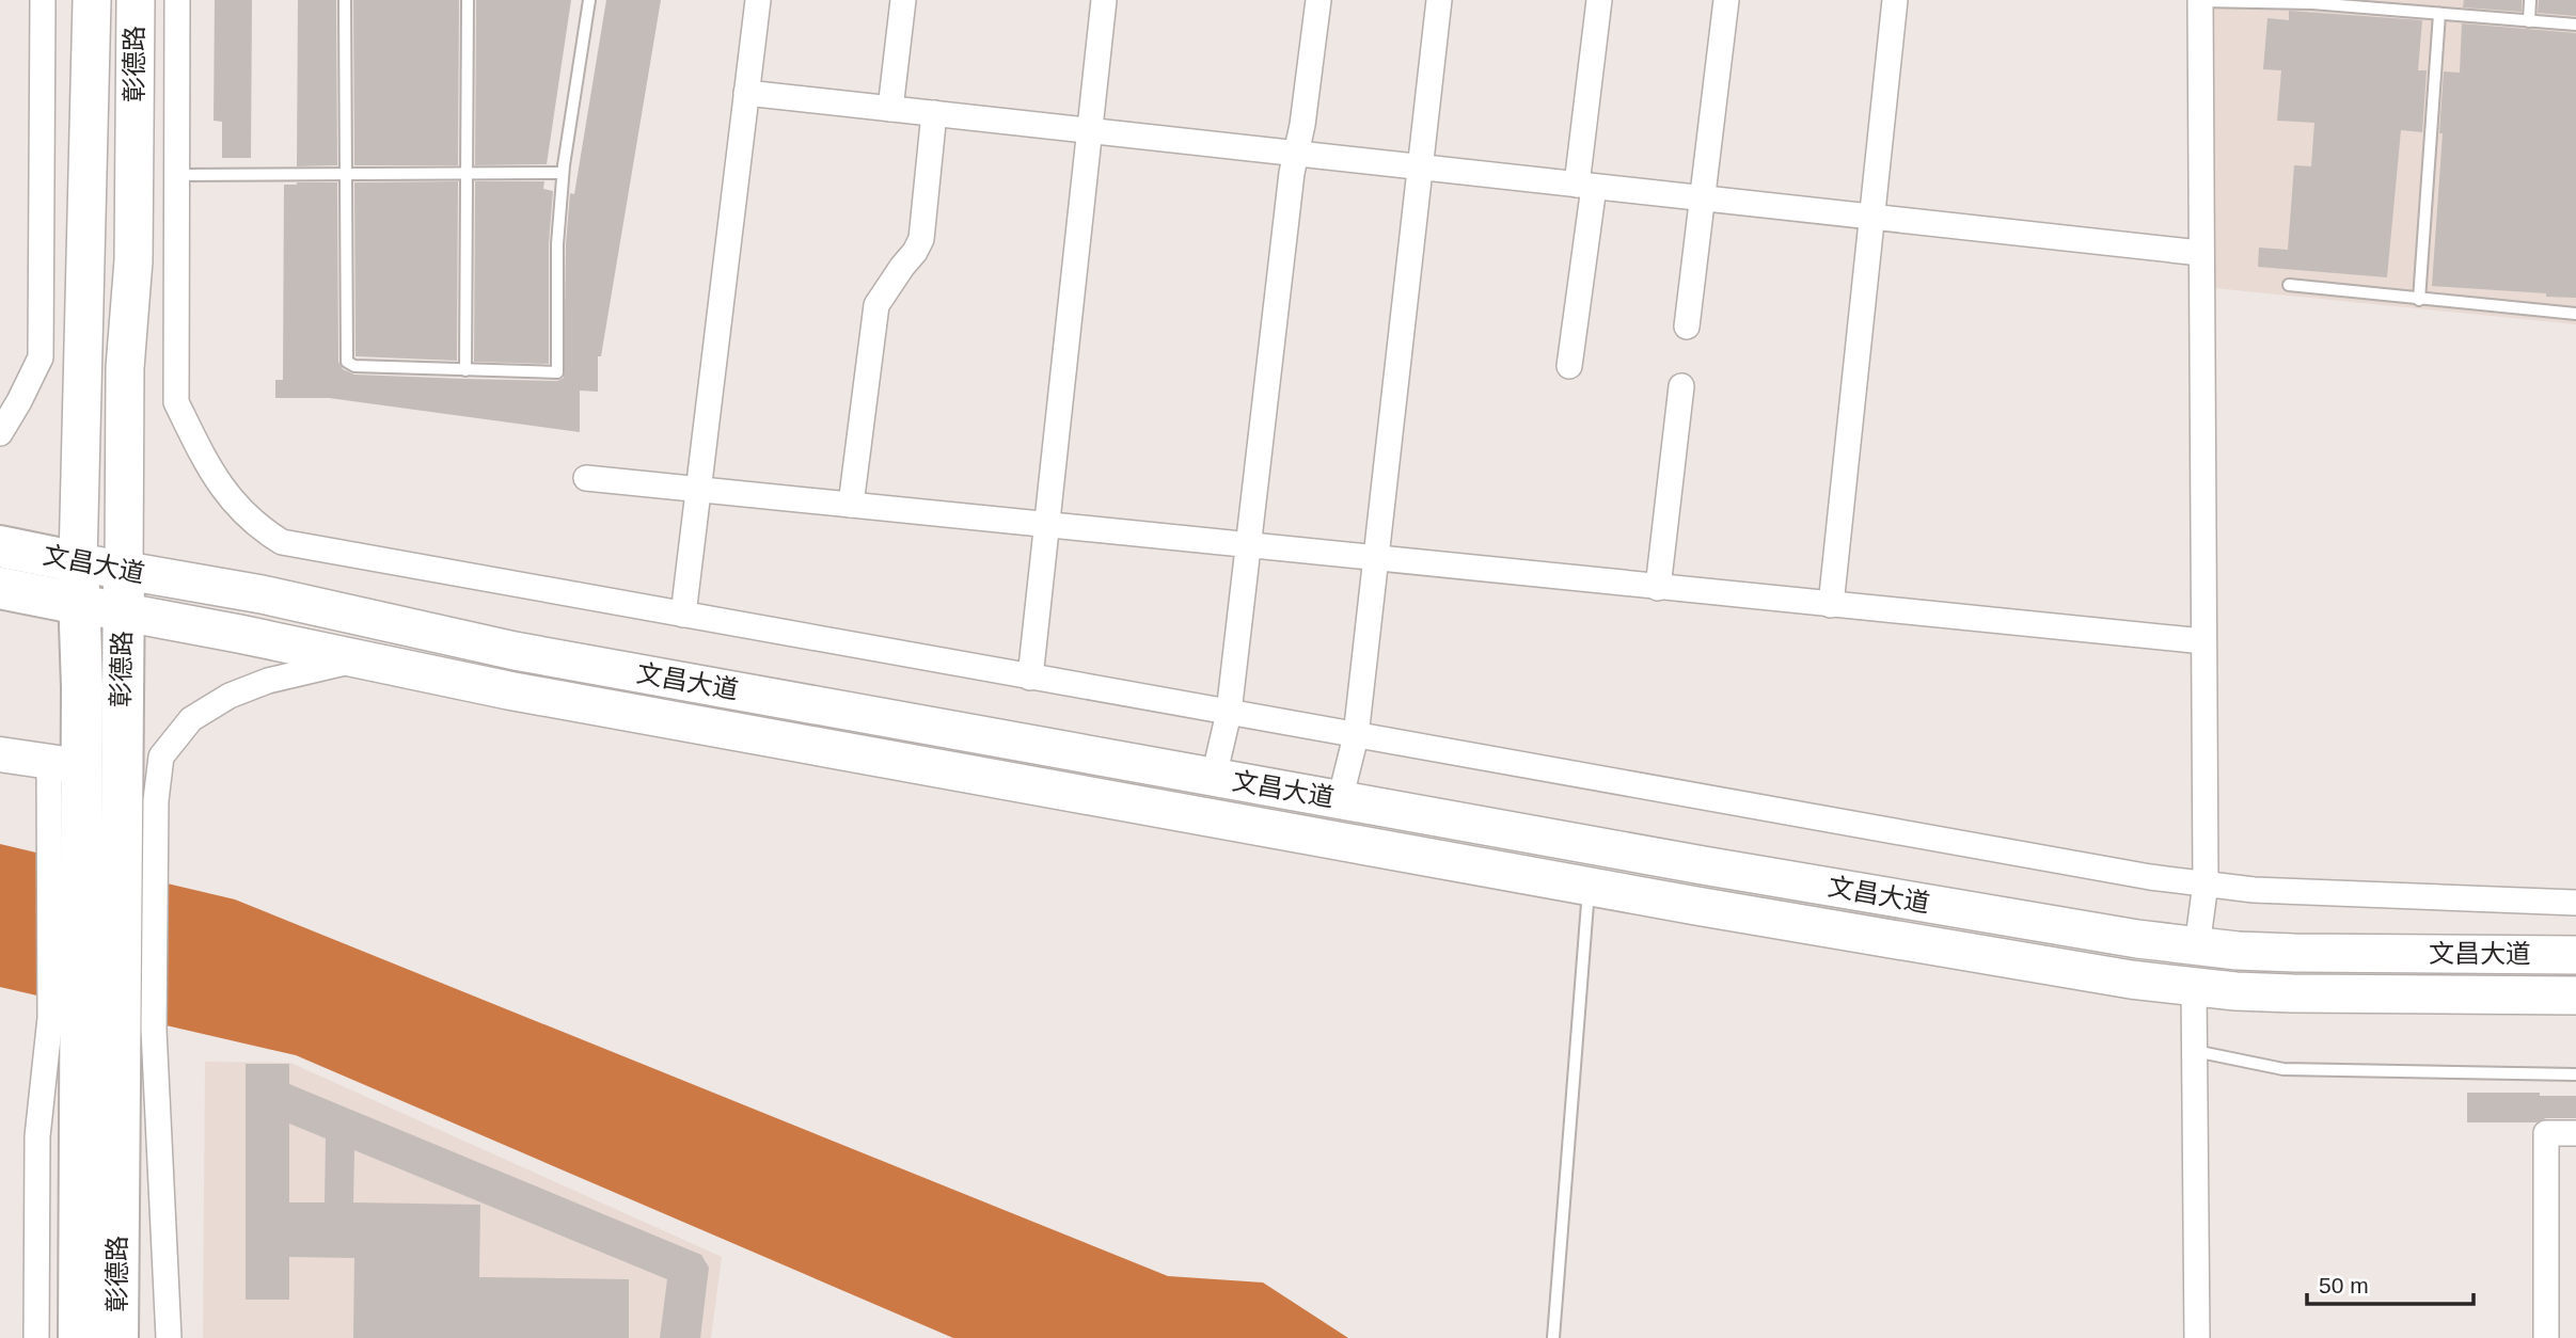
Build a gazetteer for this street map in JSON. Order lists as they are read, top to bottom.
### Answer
{
  "streets": {
    "highway": ["彰德路", "文昌大道"]
  },
  "crossings": [
    ["彰德路", "文昌大道"]
  ],
  "scale_bar": "50 m"
}
